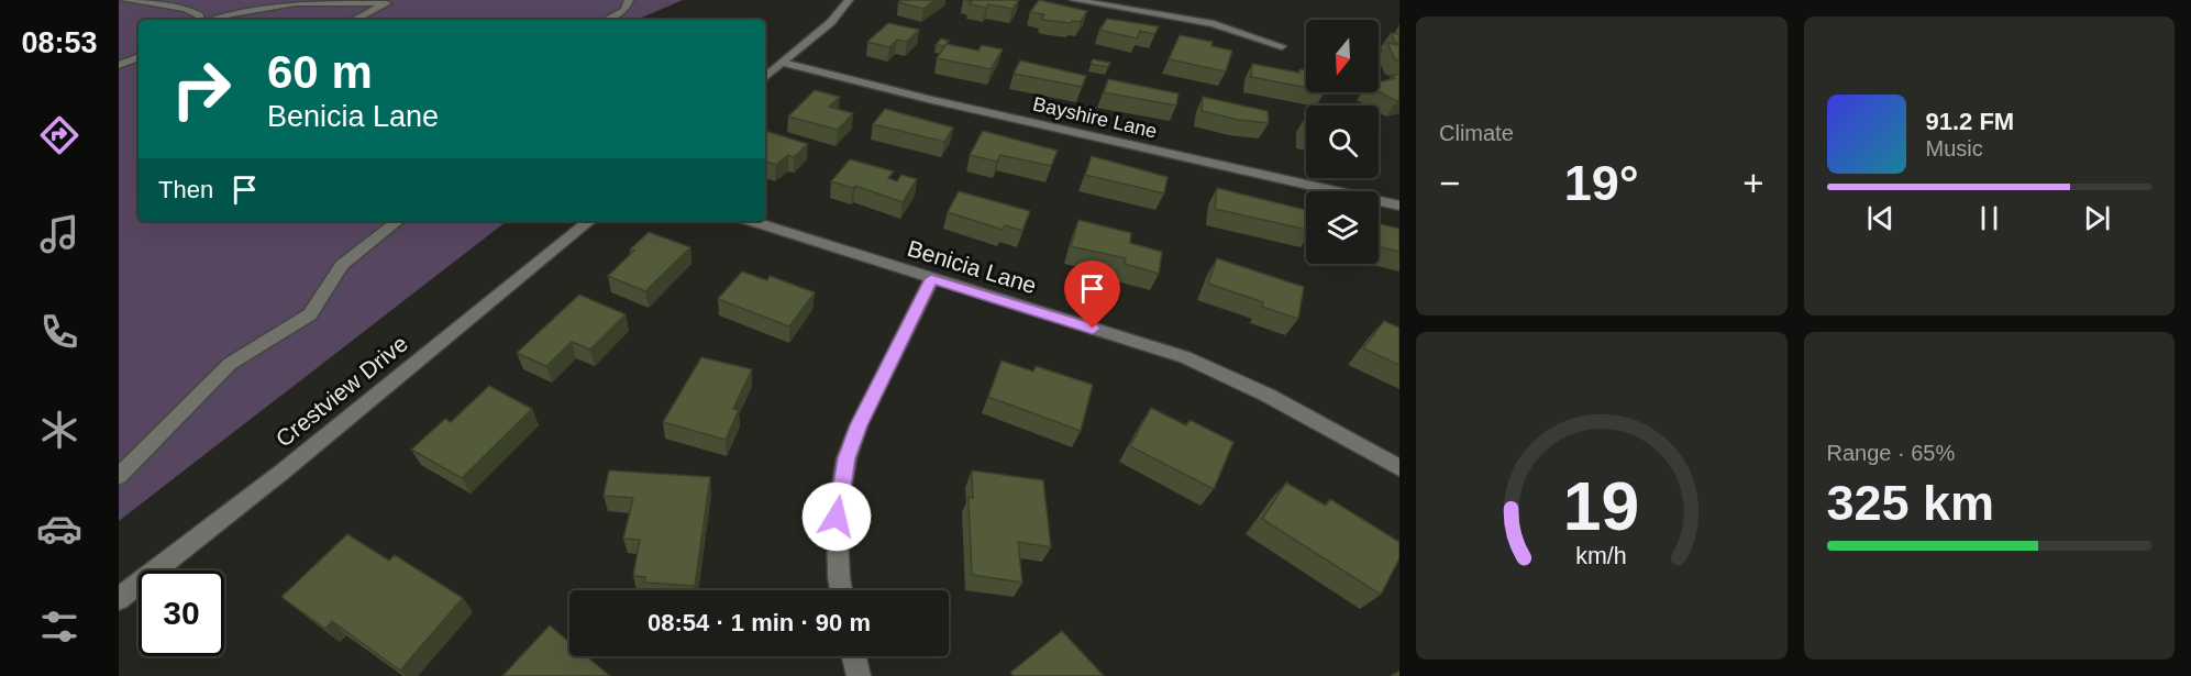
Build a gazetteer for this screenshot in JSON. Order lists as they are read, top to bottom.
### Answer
{
  "streets": {
    "street": ["Bayshire Lane", "Benicia Lane", "Crestview Drive"]
  },
  "north": "bottom",
  "page": {
    "tabs": "08:53",
    "tile": [
      "Climate",
      ["Range · 65%", "325 km"]
    ],
    "turn": ["60 m", "Benicia Lane"],
    "song": ["91.2 FM", "Music"],
    "heat": ["−", "19°", "+"],
    "then": "Then",
    "limit": "30",
    "trip": "08:54 · 1 min · 90 m",
    "gauge": ["19", "km/h"]
  }
}
